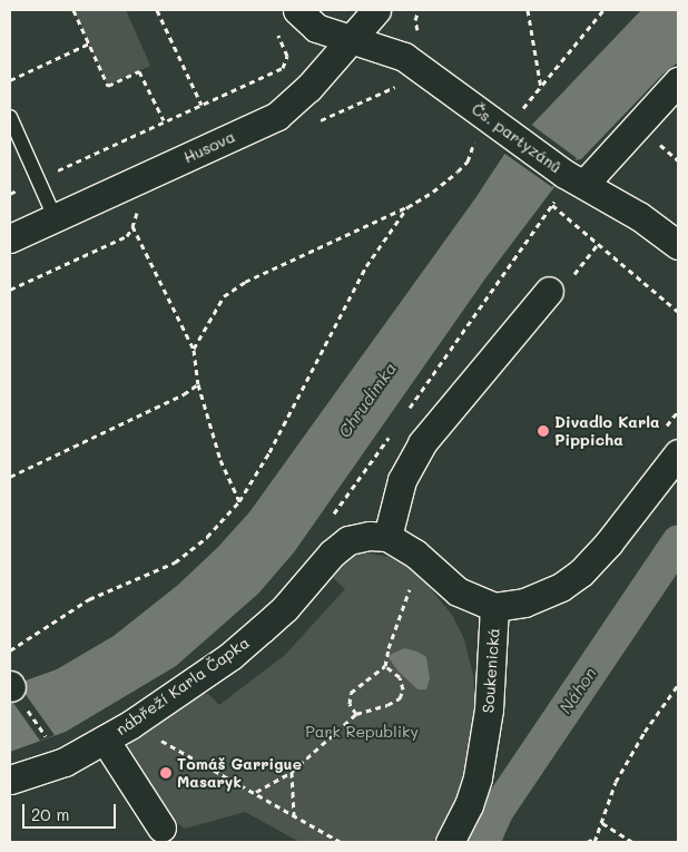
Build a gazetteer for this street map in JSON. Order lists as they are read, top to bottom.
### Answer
{
  "streets": {
    "street": [
      "Čs. partyzánů",
      "Husova",
      "Soukenická",
      "nábřeží Karla Čapka"
    ]
  },
  "crossings": [
    ["Čs. partyzánů", "Husova"]
  ],
  "water": ["Chrudimka", "Náhon"],
  "parks": ["Park Republiky"],
  "places": ["Divadlo Karla Pippicha", "Tomáš Garrigue Masaryk"],
  "scale_bar": "20 m"
}
